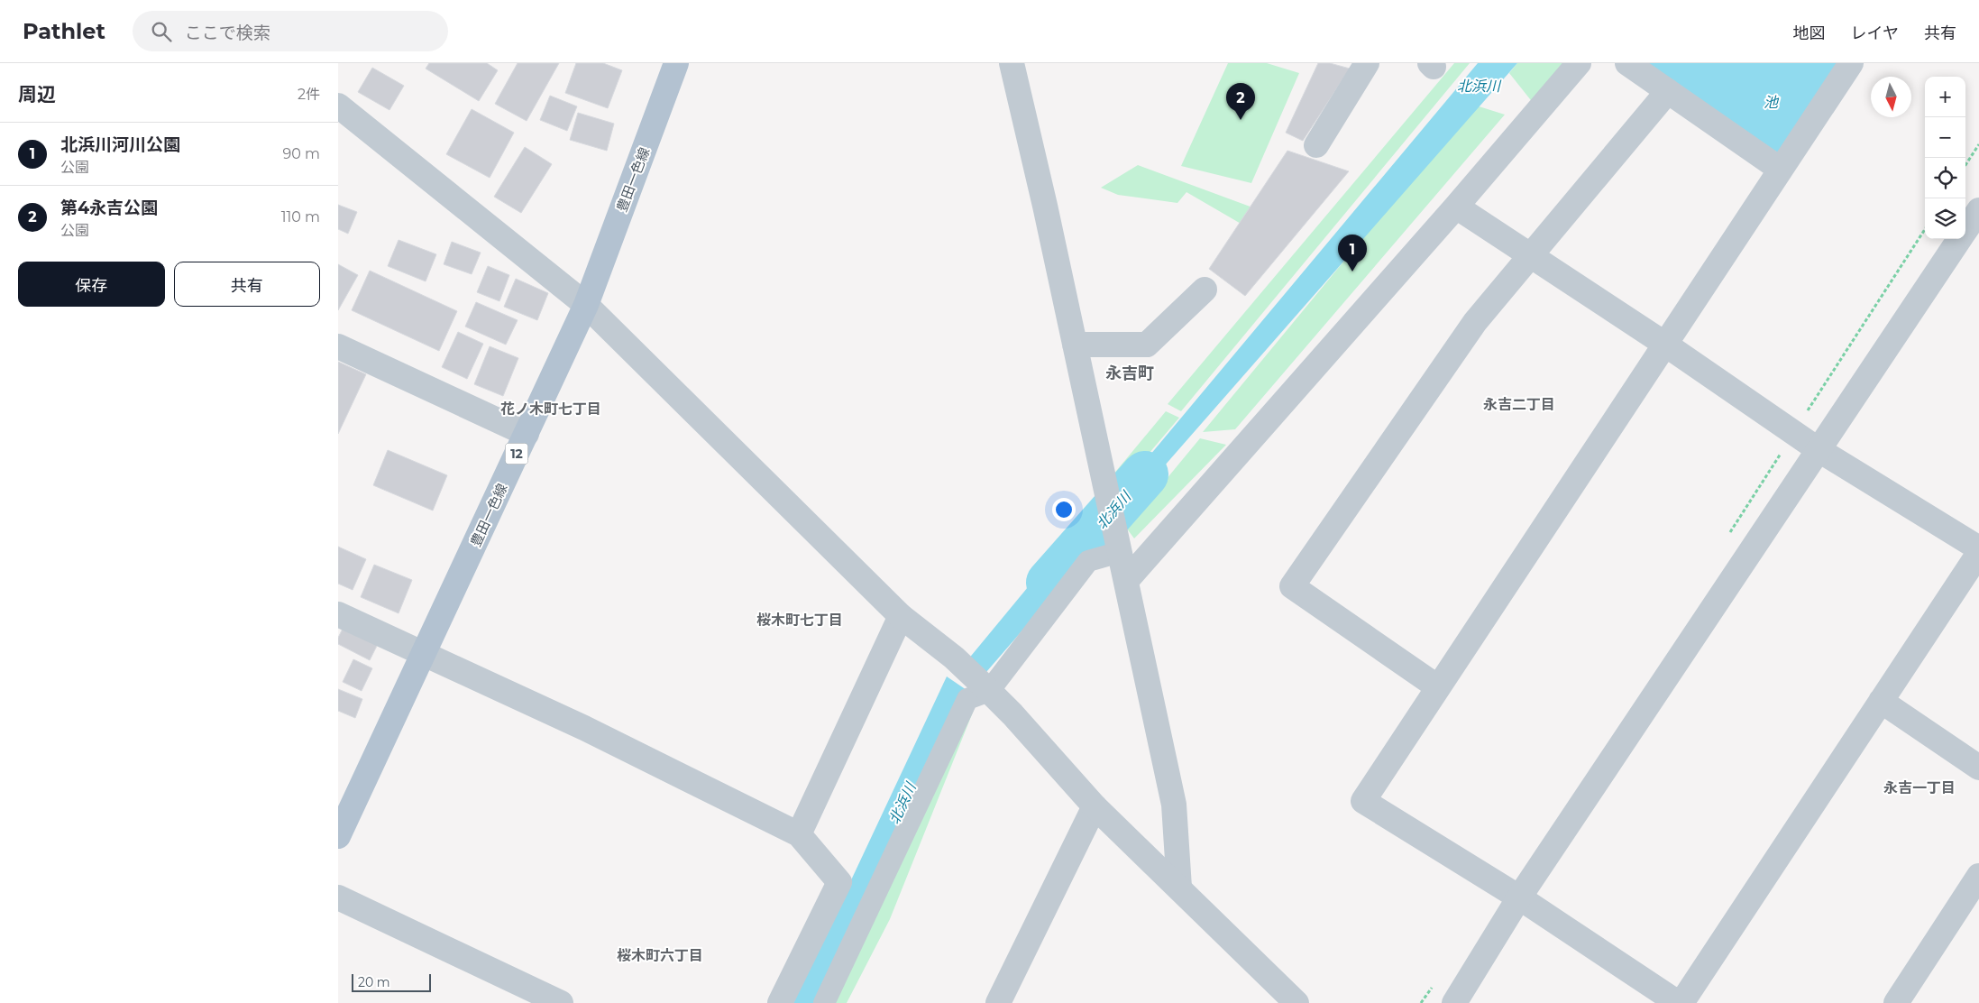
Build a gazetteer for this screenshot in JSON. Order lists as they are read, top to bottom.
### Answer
{
  "streets": {
    "main road": ["豊田一色線", "12"]
  },
  "districts": [
    "永吉町",
    "永吉二丁目",
    "花ノ木町七丁目",
    "桜木町七丁目",
    "永吉一丁目",
    "桜木町六丁目"
  ],
  "water": ["北浜川", "池"],
  "scale_bar": "20 m",
  "north": "bottom",
  "page": {
    "header": "Pathlet",
    "search": "ここで検索",
    "nav": ["地図", "レイヤ", "共有"],
    "heading": ["周辺", "2件"],
    "map_buttons": ["+", "−"],
    "pins": ["2", "1"],
    "list": [
      {
        "mark": "1",
        "name": "北浜川河川公園",
        "note": "公園",
        "value": "90 m"
      },
      {
        "mark": "2",
        "name": "第4永吉公園",
        "note": "公園",
        "value": "110 m"
      }
    ],
    "buttons": ["保存", "共有"],
    "scale": "20 m"
  }
}
